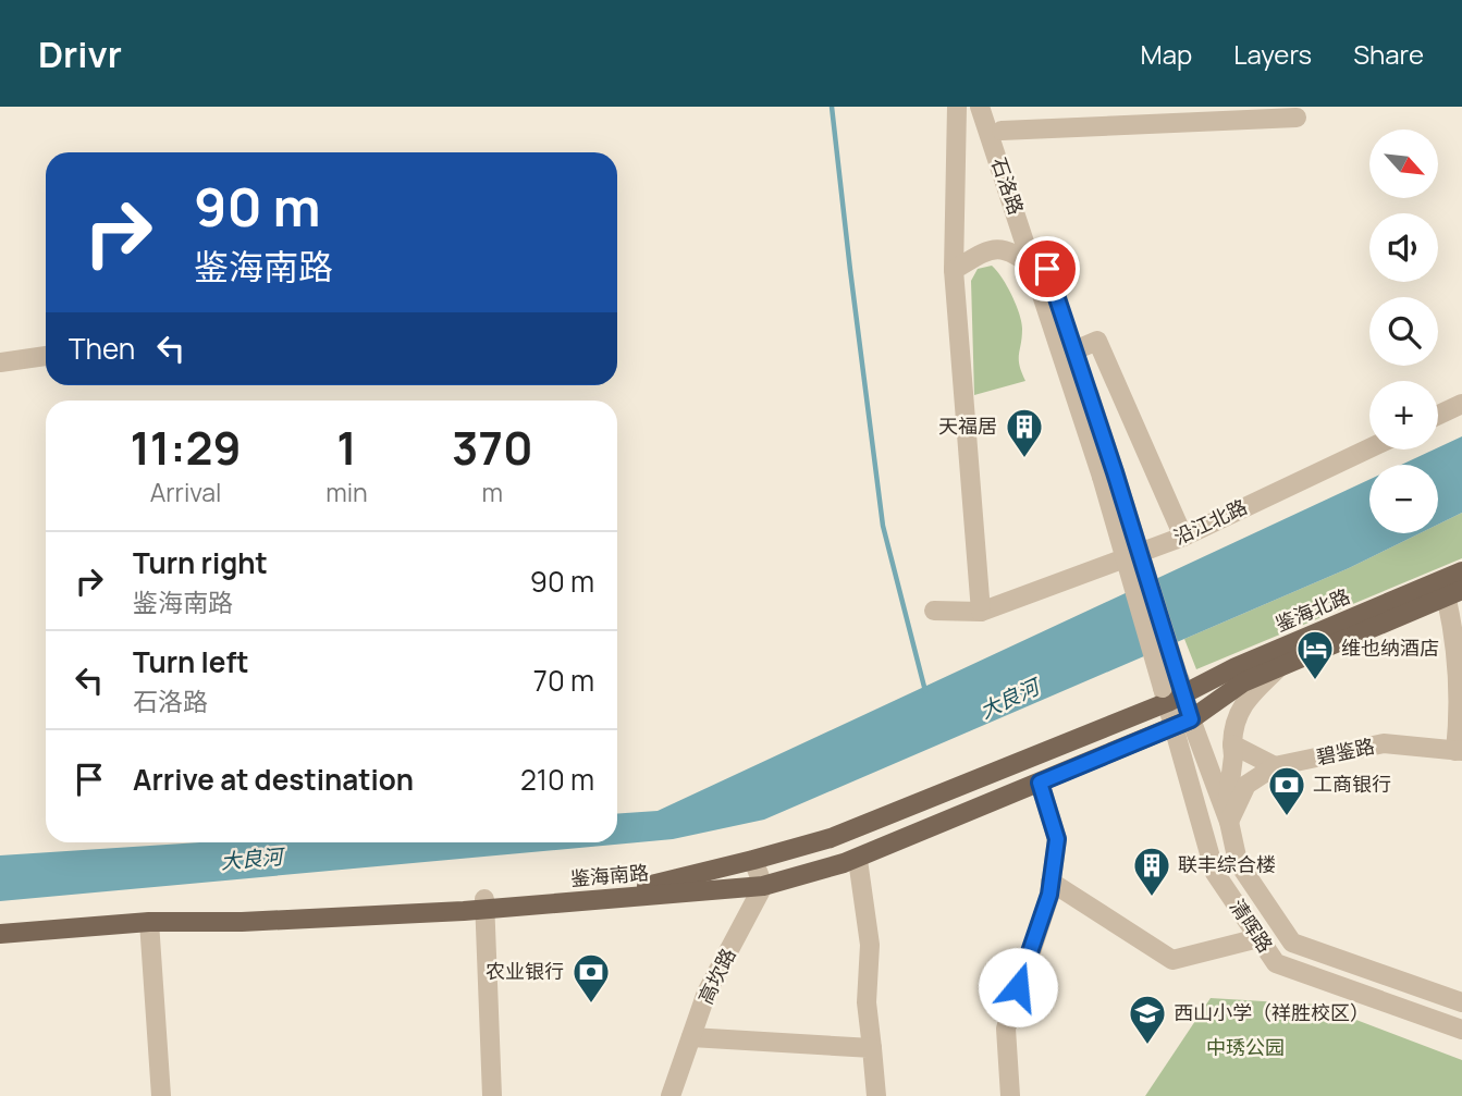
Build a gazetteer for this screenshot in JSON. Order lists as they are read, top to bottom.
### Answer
{
  "streets": {
    "main road": ["鉴海北路", "鉴海南路"],
    "street": [
      "石洛路",
      "沿江北路",
      "碧鉴路",
      "清晖路",
      "高坎路"
    ]
  },
  "crossings": [
    ["石洛路", "鉴海北路"],
    ["石洛路", "鉴海南路"],
    ["石洛路", "清晖路"],
    ["鉴海北路", "鉴海南路"],
    ["鉴海北路", "清晖路"],
    ["鉴海南路", "清晖路"],
    ["鉴海南路", "高坎路"]
  ],
  "water": ["大良河"],
  "parks": ["中琇公园"],
  "places": {
    "building": ["天福居", "联丰综合楼"],
    "hotel": ["维也纳酒店"],
    "bank": ["工商银行", "农业银行"],
    "school or university": ["西山小学（祥胜校区）"]
  },
  "north": "bottom right",
  "page": {
    "header": "Drivr",
    "nav": ["Map", "Layers", "Share"],
    "map_buttons": ["+", "−"],
    "turn": ["90 m", "鉴海南路"],
    "then": "Then",
    "eta": [
      "11:29",
      "Arrival",
      "1",
      "min",
      "370",
      "m"
    ],
    "list": [
      {
        "name": "Turn right",
        "note": "鉴海南路",
        "value": "90 m"
      },
      {
        "name": "Turn left",
        "note": "石洛路",
        "value": "70 m"
      },
      {
        "name": "Arrive at destination",
        "value": "210 m"
      }
    ]
  }
}
